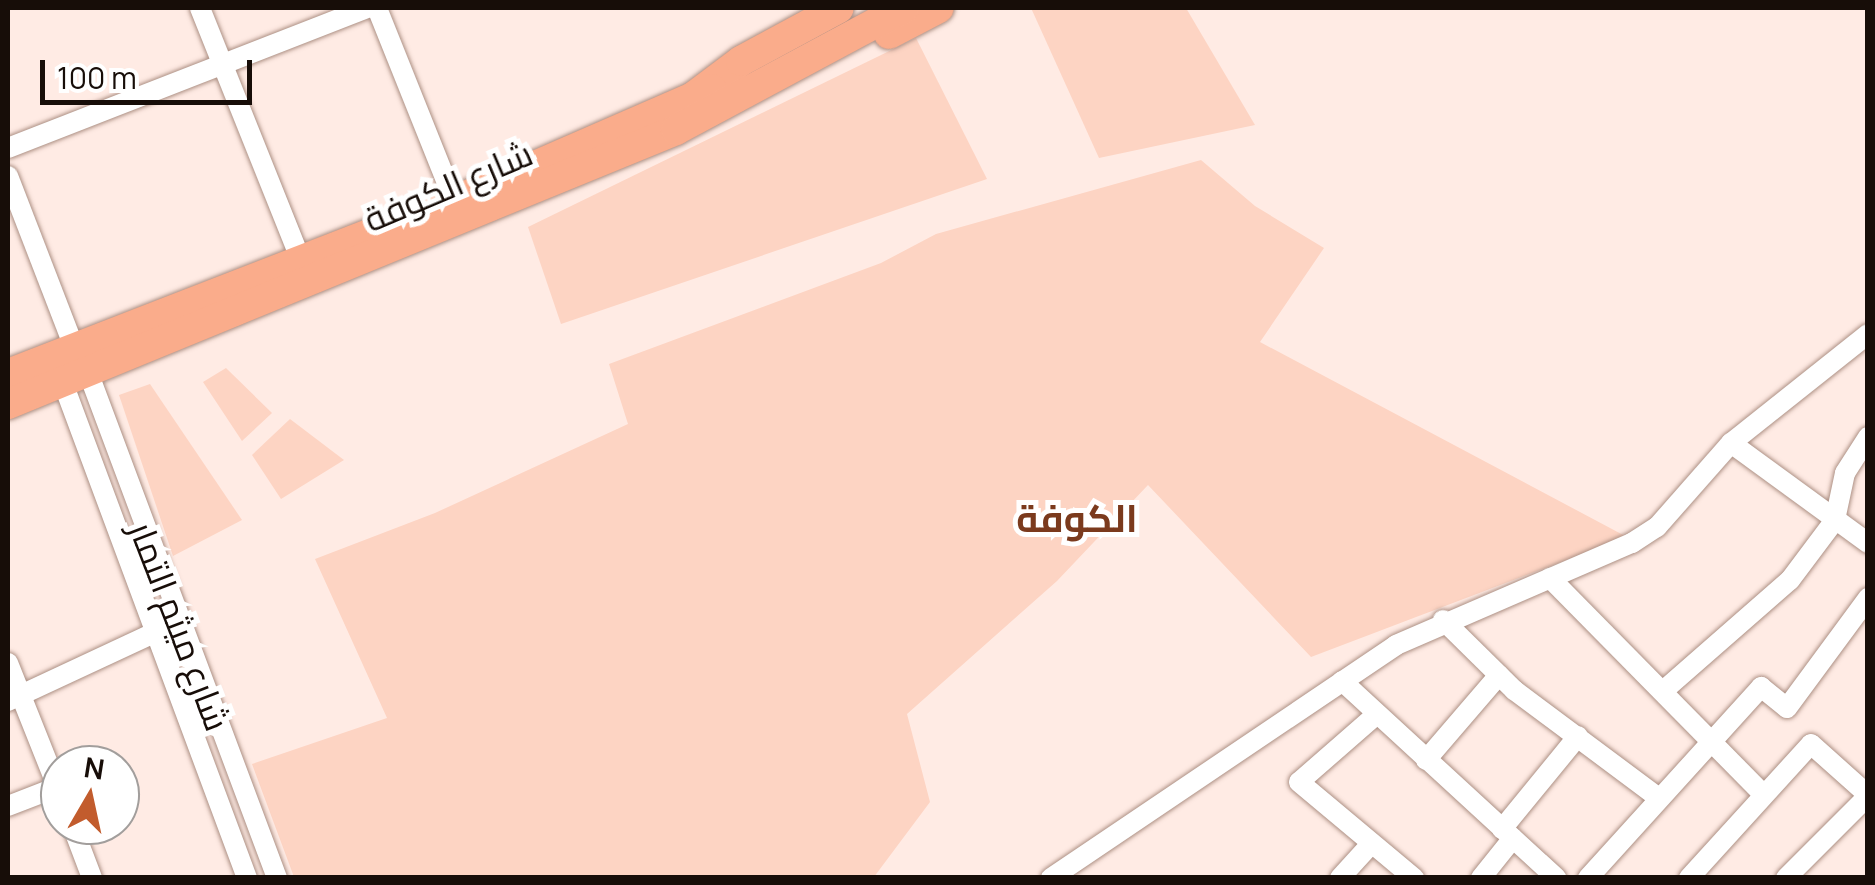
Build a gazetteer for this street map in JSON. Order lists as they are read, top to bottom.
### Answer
{
  "streets": {
    "highway": ["شارع الكوفة"],
    "street": ["شارع ميثم التمار"]
  },
  "crossings": [
    ["شارع الكوفة", "شارع ميثم التمار"]
  ],
  "districts": ["الكوفة"],
  "scale_bar": "100 m",
  "north": "top"
}
